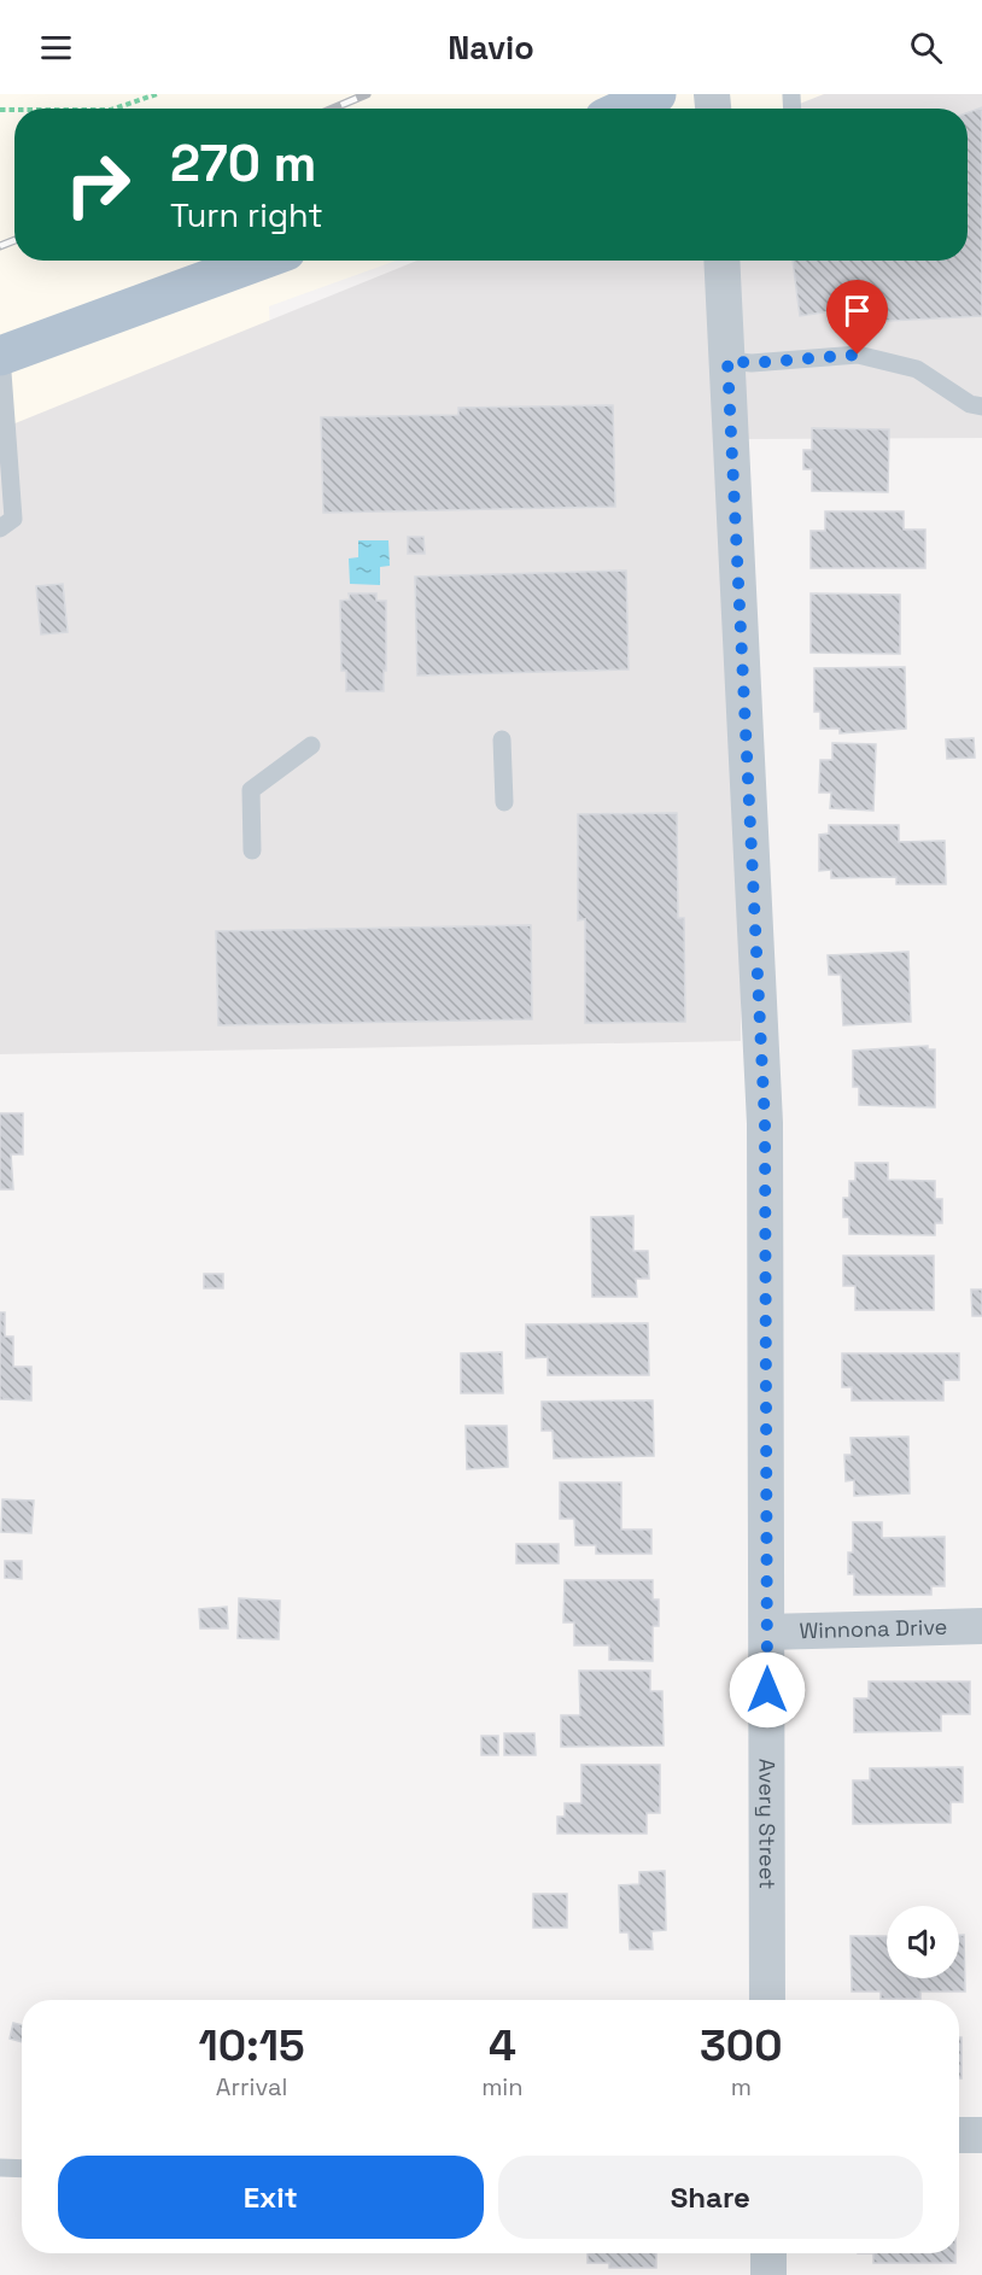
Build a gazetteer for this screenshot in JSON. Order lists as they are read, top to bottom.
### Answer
{
  "streets": {
    "street": ["Winnona Drive", "Avery Street"]
  },
  "crossings": [
    ["Winnona Drive", "Avery Street"]
  ],
  "page": {
    "header": "Navio",
    "turn": ["270 m", "Turn right"],
    "eta": [
      "10:15",
      "Arrival",
      "4",
      "min",
      "300",
      "m"
    ],
    "buttons": ["Exit", "Share"]
  }
}
